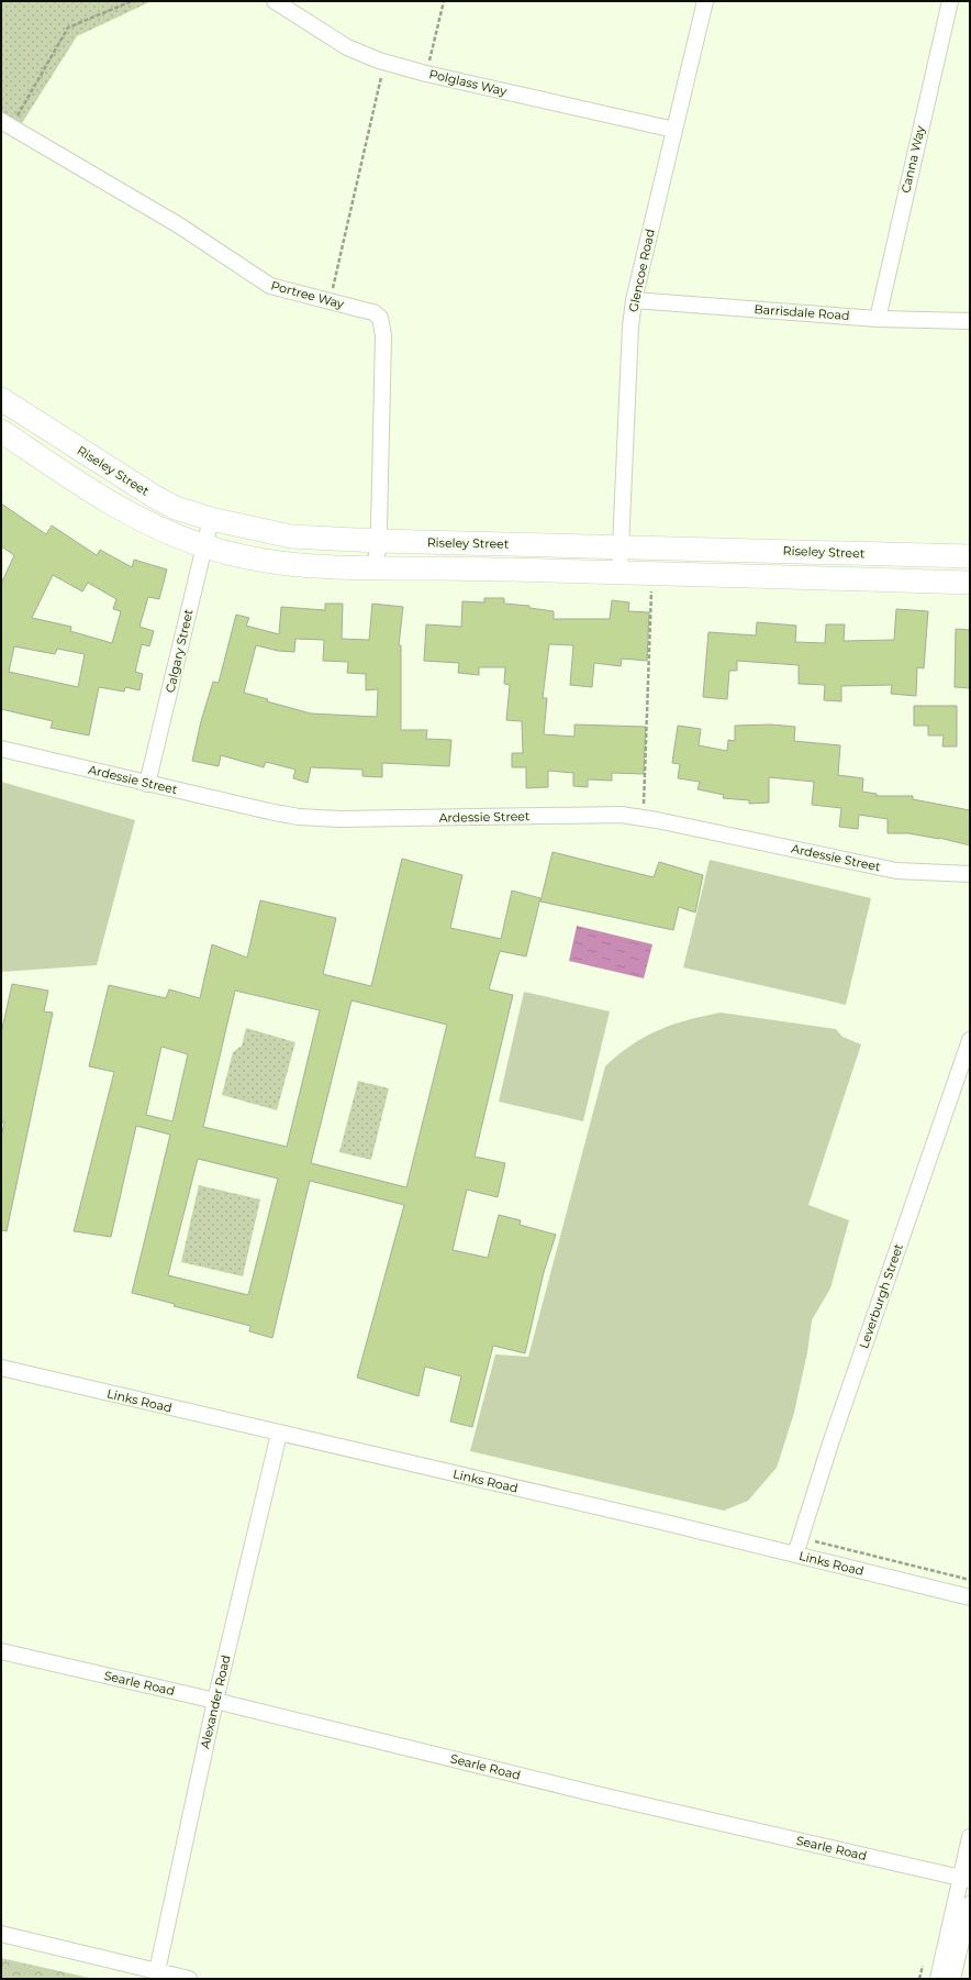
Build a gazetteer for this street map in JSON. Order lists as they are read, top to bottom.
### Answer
{
  "streets": {
    "highway": ["Riseley Street"],
    "street": [
      "Polglass Way",
      "Canna Way",
      "Glencoe Road",
      "Portree Way",
      "Barrisdale Road",
      "Calgary Street",
      "Ardessie Street",
      "Leverburgh Street",
      "Links Road",
      "Searle Road",
      "Alexander Road"
    ]
  },
  "crossings": [
    ["Polglass Way", "Glencoe Road"],
    ["Canna Way", "Barrisdale Road"],
    ["Glencoe Road", "Barrisdale Road"],
    ["Glencoe Road", "Riseley Street"],
    ["Portree Way", "Riseley Street"],
    ["Riseley Street", "Calgary Street"],
    ["Calgary Street", "Ardessie Street"],
    ["Leverburgh Street", "Links Road"],
    ["Links Road", "Alexander Road"],
    ["Searle Road", "Alexander Road"]
  ]
}
